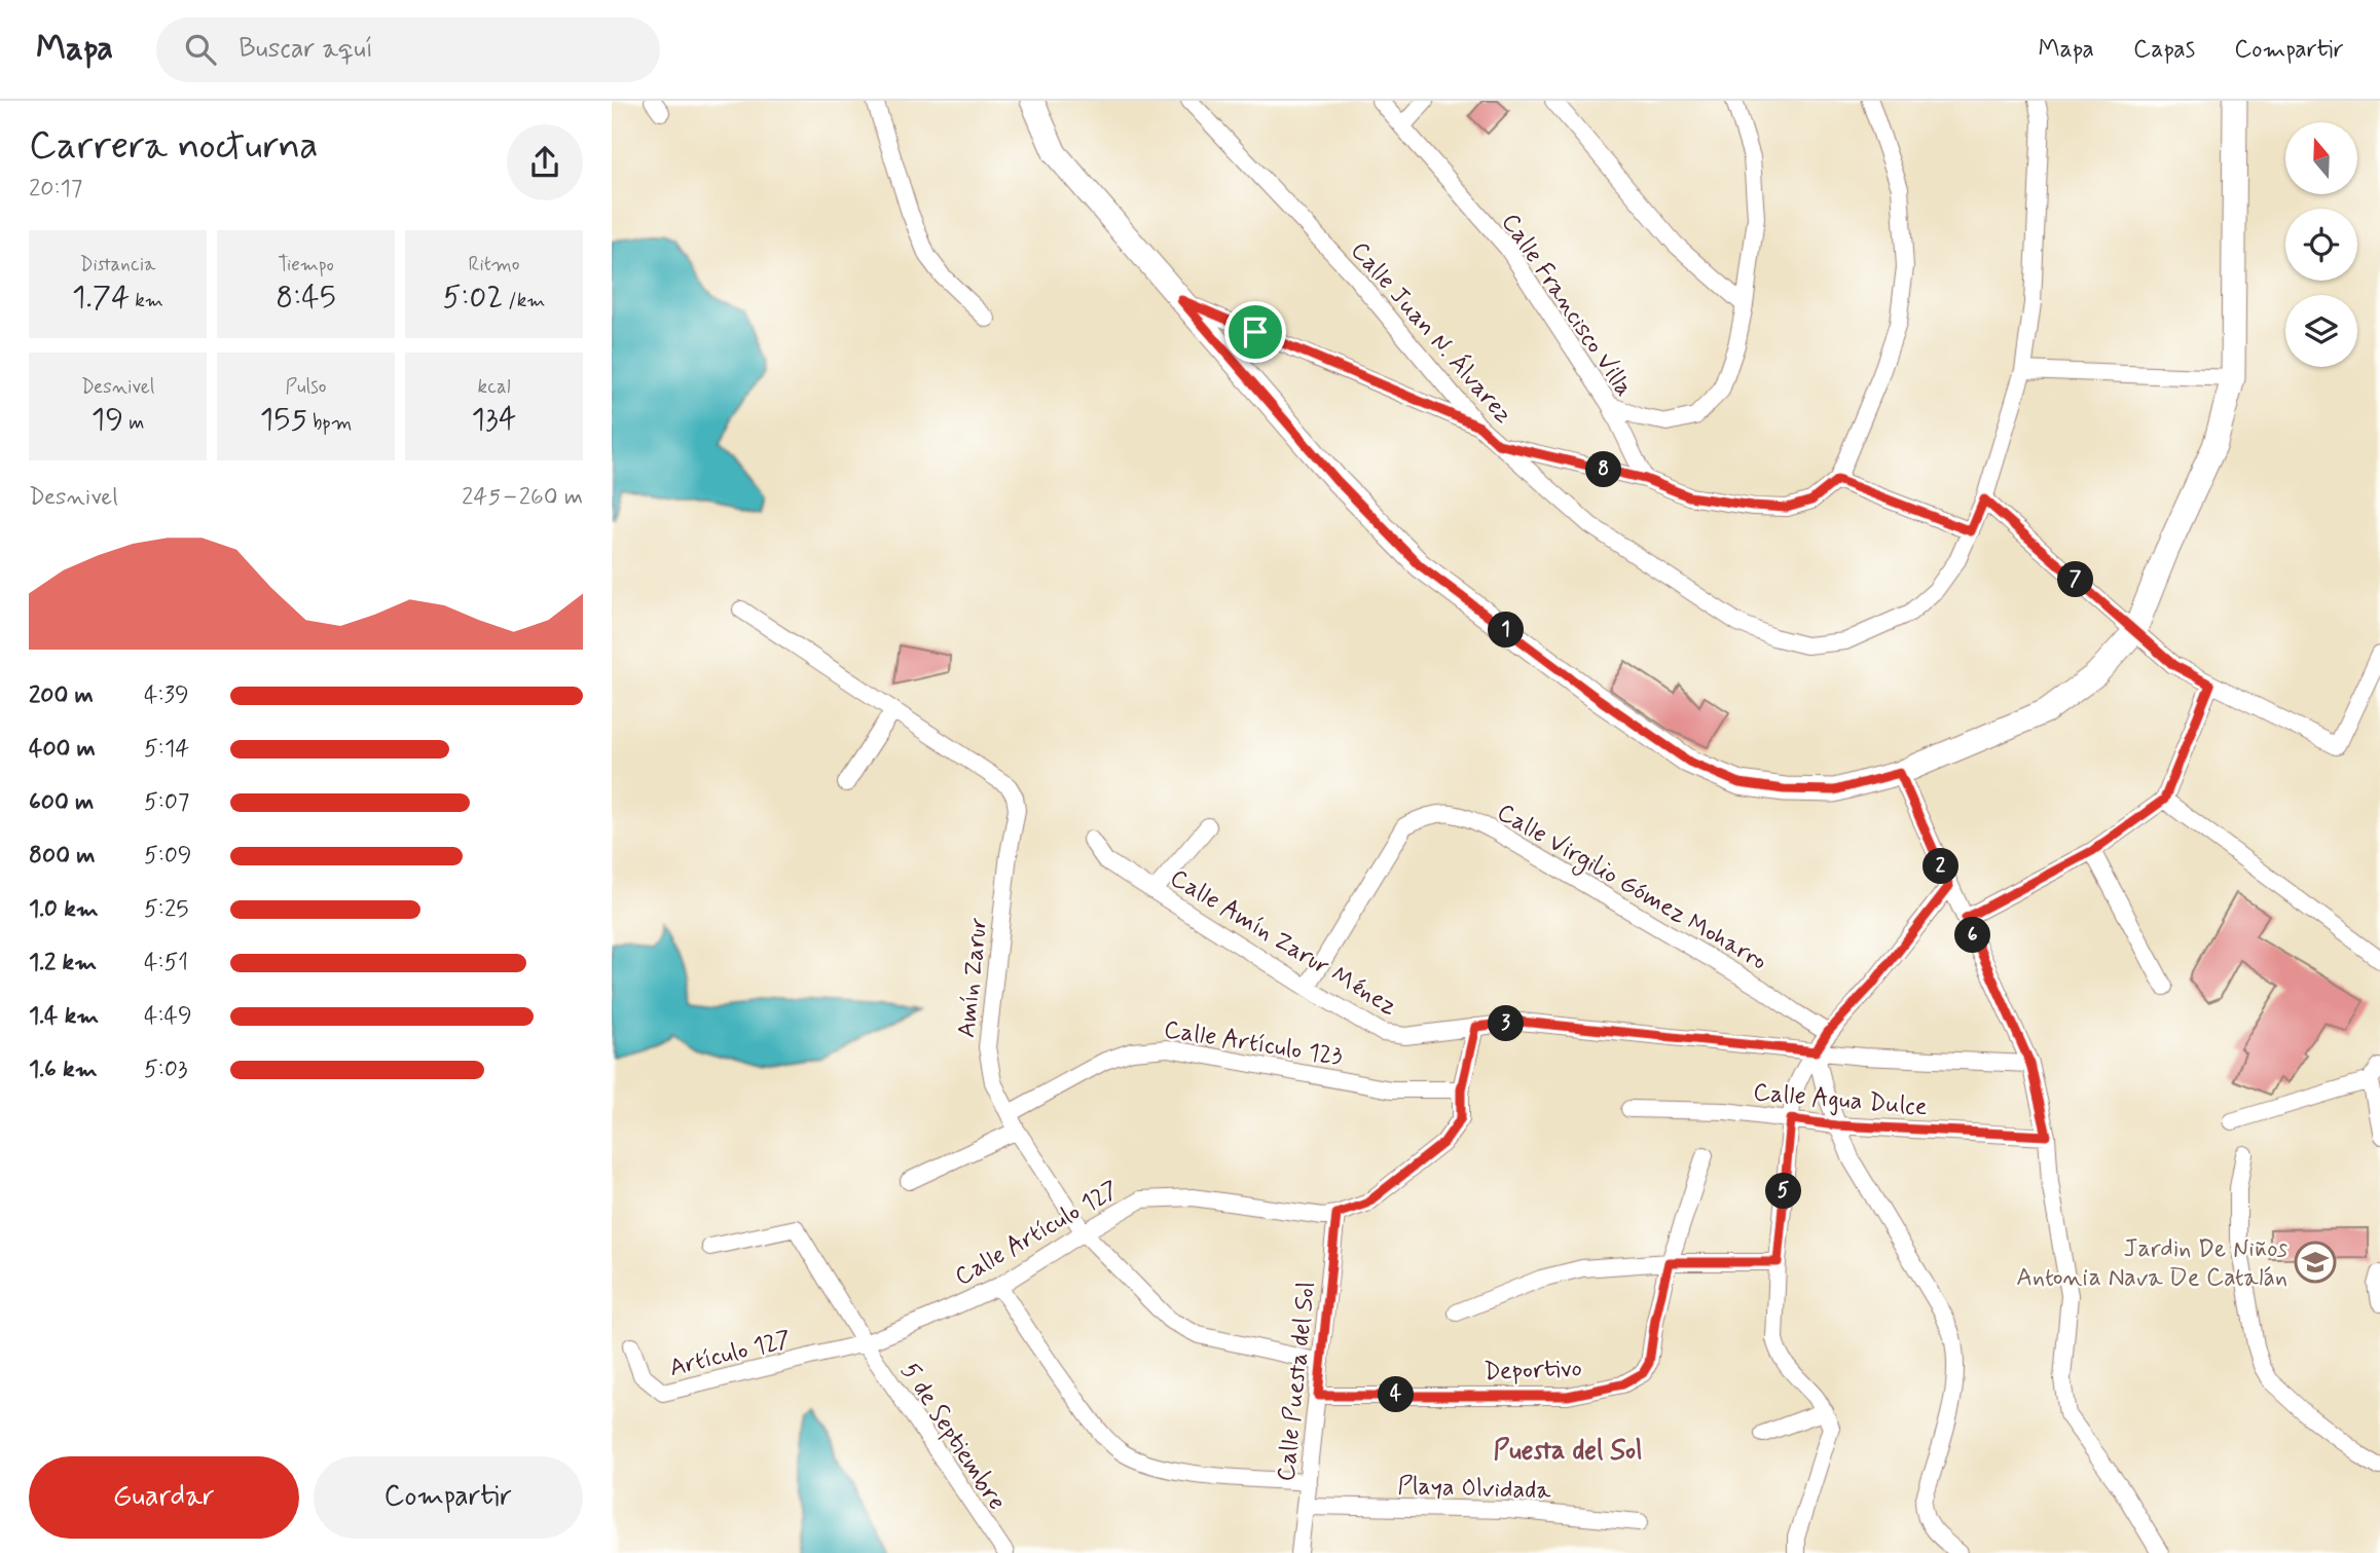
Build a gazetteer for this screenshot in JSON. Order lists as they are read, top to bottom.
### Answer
{
  "streets": {
    "street": [
      "Calle Francisco Villa",
      "Calle Juan N. Álvarez",
      "Calle Virgilio Gómez Moharro",
      "Calle Amín Zarur Ménez",
      "Amín Zarur",
      "Calle Artículo 123",
      "Calle Agua Dulce",
      "Calle Artículo 127",
      "Artículo 127",
      "Deportivo",
      "Calle Puesta del Sol",
      "5 de Septiembre",
      "Playa Olvidada"
    ]
  },
  "crossings": [
    ["Calle Virgilio Gómez Moharro", "Calle Amín Zarur Ménez"],
    ["Amín Zarur", "Calle Artículo 123"],
    ["Amín Zarur", "Calle Artículo 127"],
    ["Amín Zarur", "Calle Puesta del Sol"],
    ["Calle Artículo 123", "Calle Artículo 127"],
    ["Calle Artículo 127", "Artículo 127"],
    ["Calle Artículo 127", "Calle Puesta del Sol"],
    ["Calle Artículo 127", "5 de Septiembre"],
    ["Artículo 127", "5 de Septiembre"],
    ["Deportivo", "Calle Puesta del Sol"],
    ["Calle Puesta del Sol", "Playa Olvidada"]
  ],
  "districts": ["Puesta del Sol"],
  "places": {
    "school or university": ["Jardin De Niños Antonia Nava De Catalán"]
  },
  "north": "top",
  "page": {
    "header": "Mapa",
    "search": "Buscar aquí",
    "nav": ["Mapa", "Capas", "Compartir"],
    "heading": ["Carrera nocturna", "20:17"],
    "stats": [
      ["Distancia", "1.74 km"],
      ["Tiempo", "8:45"],
      ["Ritmo", "5:02 /km"],
      ["Desnivel", "19 m"],
      ["Pulso", "155 bpm"],
      ["kcal", "134"]
    ],
    "pins": [
      "8",
      "7",
      "1",
      "2",
      "6",
      "3",
      "5",
      "4"
    ],
    "chart": ["Desnivel", "245–260 m"],
    "list": [
      {
        "name": "200 m",
        "note": "4:39"
      },
      {
        "name": "400 m",
        "note": "5:14"
      },
      {
        "name": "600 m",
        "note": "5:07"
      },
      {
        "name": "800 m",
        "note": "5:09"
      },
      {
        "name": "1.0 km",
        "note": "5:25"
      },
      {
        "name": "1.2 km",
        "note": "4:51"
      },
      {
        "name": "1.4 km",
        "note": "4:49"
      },
      {
        "name": "1.6 km",
        "note": "5:03"
      }
    ],
    "buttons": ["Guardar", "Compartir"]
  }
}
